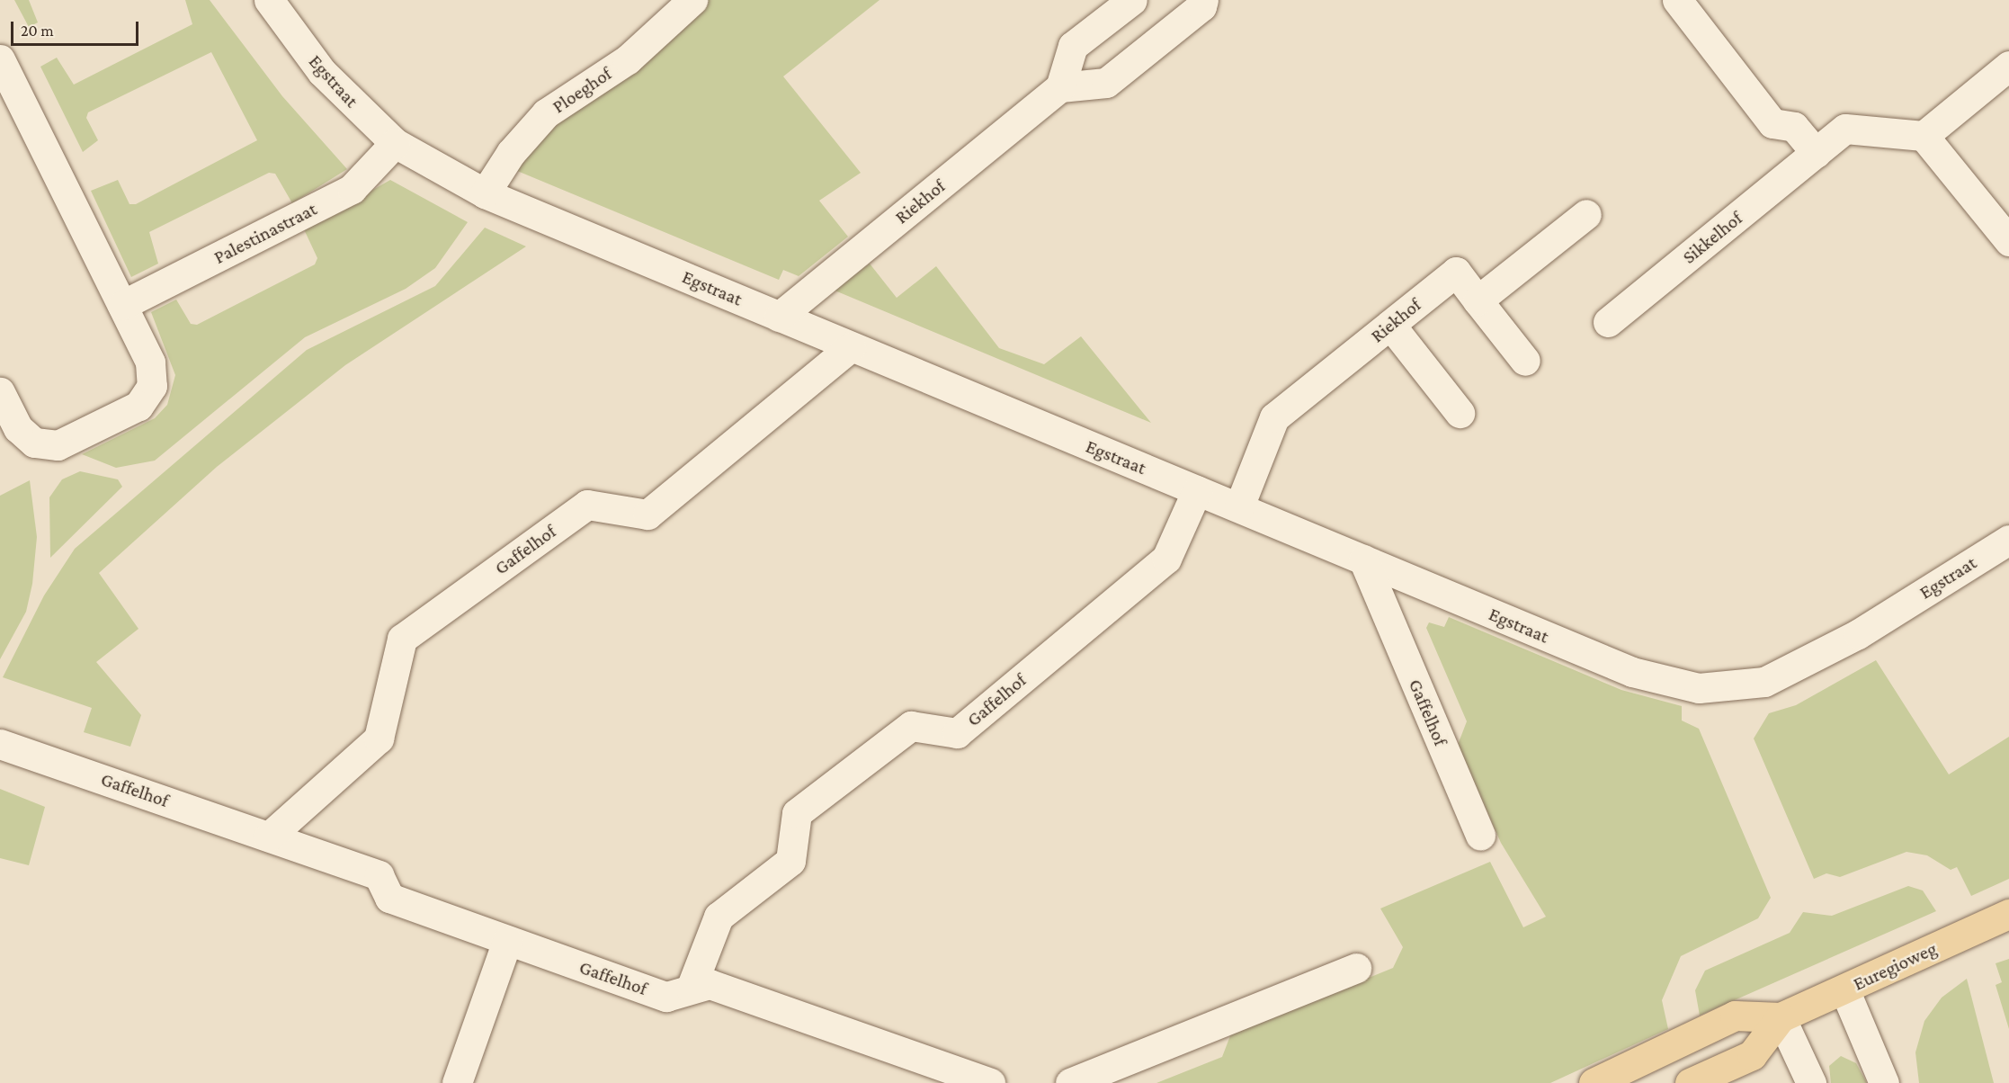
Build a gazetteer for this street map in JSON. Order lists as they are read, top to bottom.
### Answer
{
  "streets": {
    "main road": ["Euregioweg"],
    "street": [
      "Egstraat",
      "Ploeghof",
      "Riekhof",
      "Palestinastraat",
      "Sikkelhof",
      "Gaffelhof"
    ]
  },
  "crossings": [
    ["Egstraat", "Ploeghof"],
    ["Egstraat", "Riekhof"],
    ["Egstraat", "Palestinastraat"],
    ["Egstraat", "Gaffelhof"]
  ],
  "scale_bar": "20 m"
}
